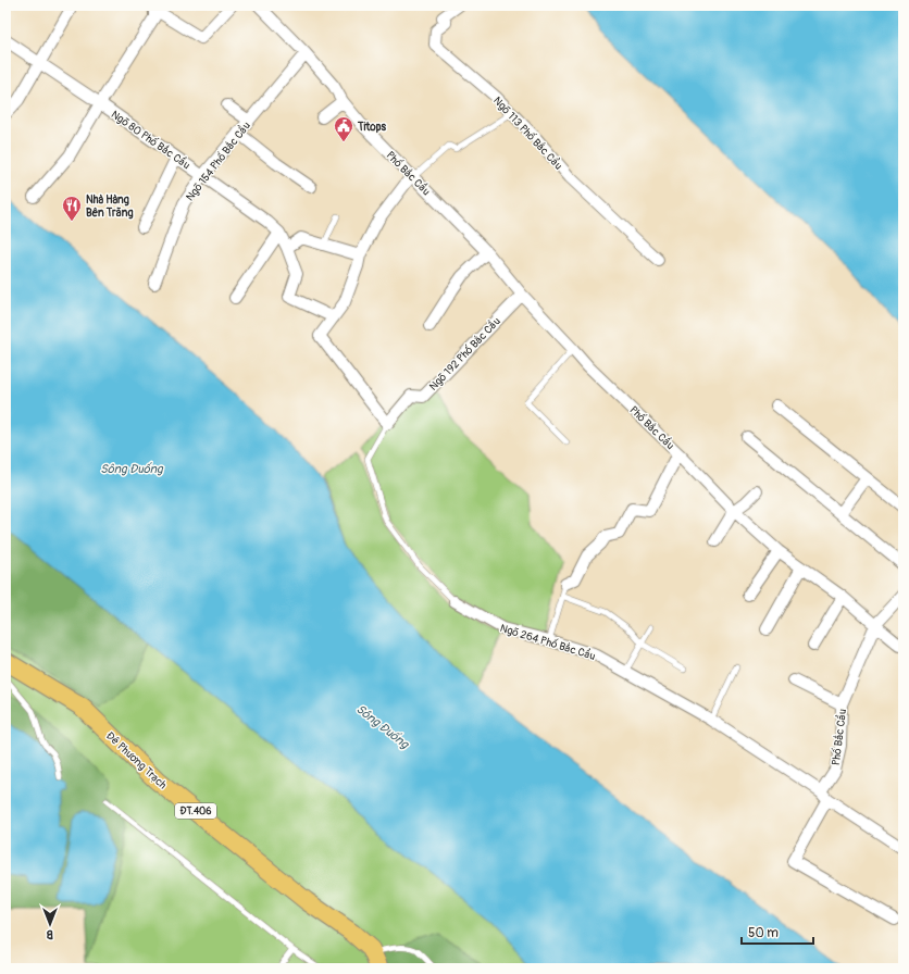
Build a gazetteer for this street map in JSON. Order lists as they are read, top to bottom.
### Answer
{
  "streets": {
    "main road": ["Đê Phương Trạch", "ĐT.406"],
    "street": [
      "Ngõ 113 Phố Bắc Cầu",
      "Ngõ 80 Phố Bắc Cầu",
      "Ngõ 154 Phố Bắc Cầu",
      "Phố Bắc Cầu",
      "Ngõ 192 Phố Bắc Cầu",
      "Ngõ 264 Phố Bắc Cầu"
    ]
  },
  "crossings": [
    ["Ngõ 80 Phố Bắc Cầu", "Ngõ 154 Phố Bắc Cầu"],
    ["Ngõ 154 Phố Bắc Cầu", "Phố Bắc Cầu"],
    ["Phố Bắc Cầu", "Ngõ 192 Phố Bắc Cầu"],
    ["Phố Bắc Cầu", "Ngõ 264 Phố Bắc Cầu"],
    ["Ngõ 192 Phố Bắc Cầu", "Ngõ 264 Phố Bắc Cầu"]
  ],
  "water": ["Sông Đuống"],
  "places": {
    "public building": ["Titops"],
    "restaurant": ["Nhà Hàng Bên Trăng"]
  },
  "scale_bar": "50 m",
  "north": "bottom"
}
